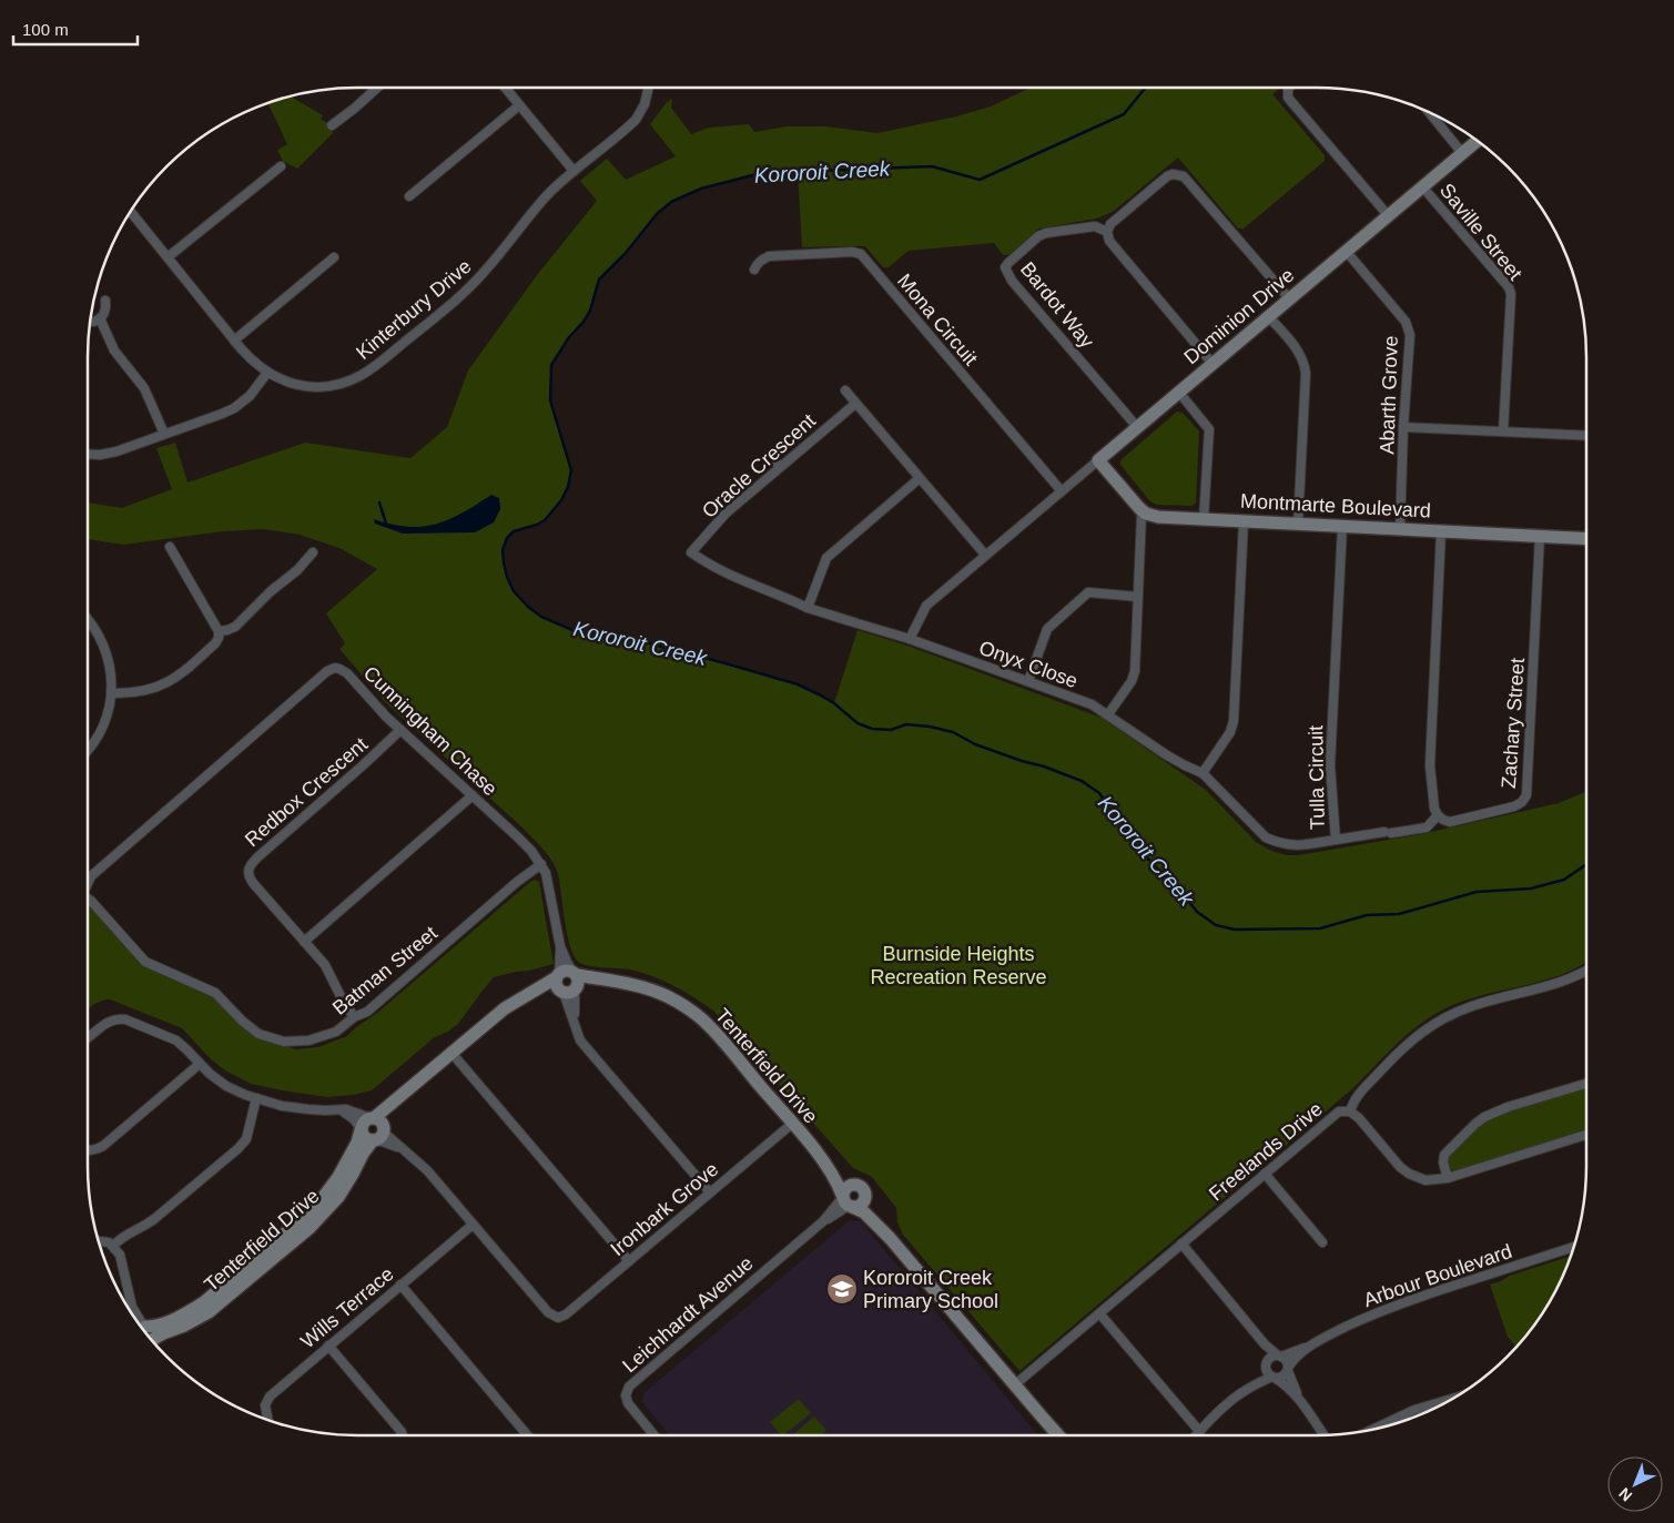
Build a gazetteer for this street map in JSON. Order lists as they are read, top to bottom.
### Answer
{
  "streets": {
    "street": [
      "Saville Street",
      "Bardot Way",
      "Kinterbury Drive",
      "Dominion Drive",
      "Mona Circuit",
      "Abarth Grove",
      "Oracle Crescent",
      "Montmarte Boulevard",
      "Onyx Close",
      "Zachary Street",
      "Cunningham Chase",
      "Tulla Circuit",
      "Redbox Crescent",
      "Batman Street",
      "Tenterfield Drive",
      "Freelands Drive",
      "Ironbark Grove",
      "Arbour Boulevard",
      "Wills Terrace",
      "Leichhardt Avenue"
    ]
  },
  "crossings": [
    ["Saville Street", "Dominion Drive"],
    ["Bardot Way", "Dominion Drive"],
    ["Dominion Drive", "Mona Circuit"],
    ["Dominion Drive", "Abarth Grove"],
    ["Dominion Drive", "Montmarte Boulevard"],
    ["Dominion Drive", "Onyx Close"],
    ["Abarth Grove", "Montmarte Boulevard"],
    ["Montmarte Boulevard", "Zachary Street"],
    ["Montmarte Boulevard", "Tulla Circuit"],
    ["Onyx Close", "Tulla Circuit"],
    ["Cunningham Chase", "Redbox Crescent"],
    ["Cunningham Chase", "Batman Street"],
    ["Cunningham Chase", "Tenterfield Drive"],
    ["Redbox Crescent", "Batman Street"],
    ["Tenterfield Drive", "Freelands Drive"],
    ["Tenterfield Drive", "Ironbark Grove"],
    ["Tenterfield Drive", "Leichhardt Avenue"],
    ["Ironbark Grove", "Wills Terrace"]
  ],
  "water": ["Kororoit Creek"],
  "parks": ["Burnside Heights Recreation Reserve"],
  "places": {
    "school or university": ["Kororoit Creek Primary School"]
  },
  "scale_bar": "100 m",
  "north": "bottom left"
}
